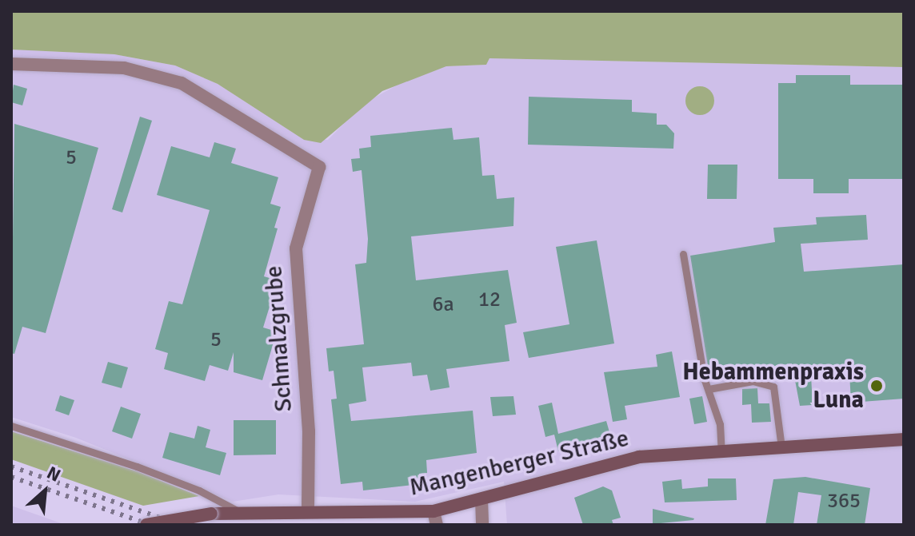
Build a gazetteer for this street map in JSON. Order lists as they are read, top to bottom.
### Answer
{
  "streets": {
    "main road": ["Mangenberger Straße"],
    "street": ["Schmalzgrube"]
  },
  "crossings": [
    ["Schmalzgrube", "Mangenberger Straße"]
  ],
  "places": ["Hebammenpraxis Luna"],
  "house_numbers": [
    "5",
    "12",
    "6a",
    "5",
    "365"
  ],
  "north": "top right"
}
